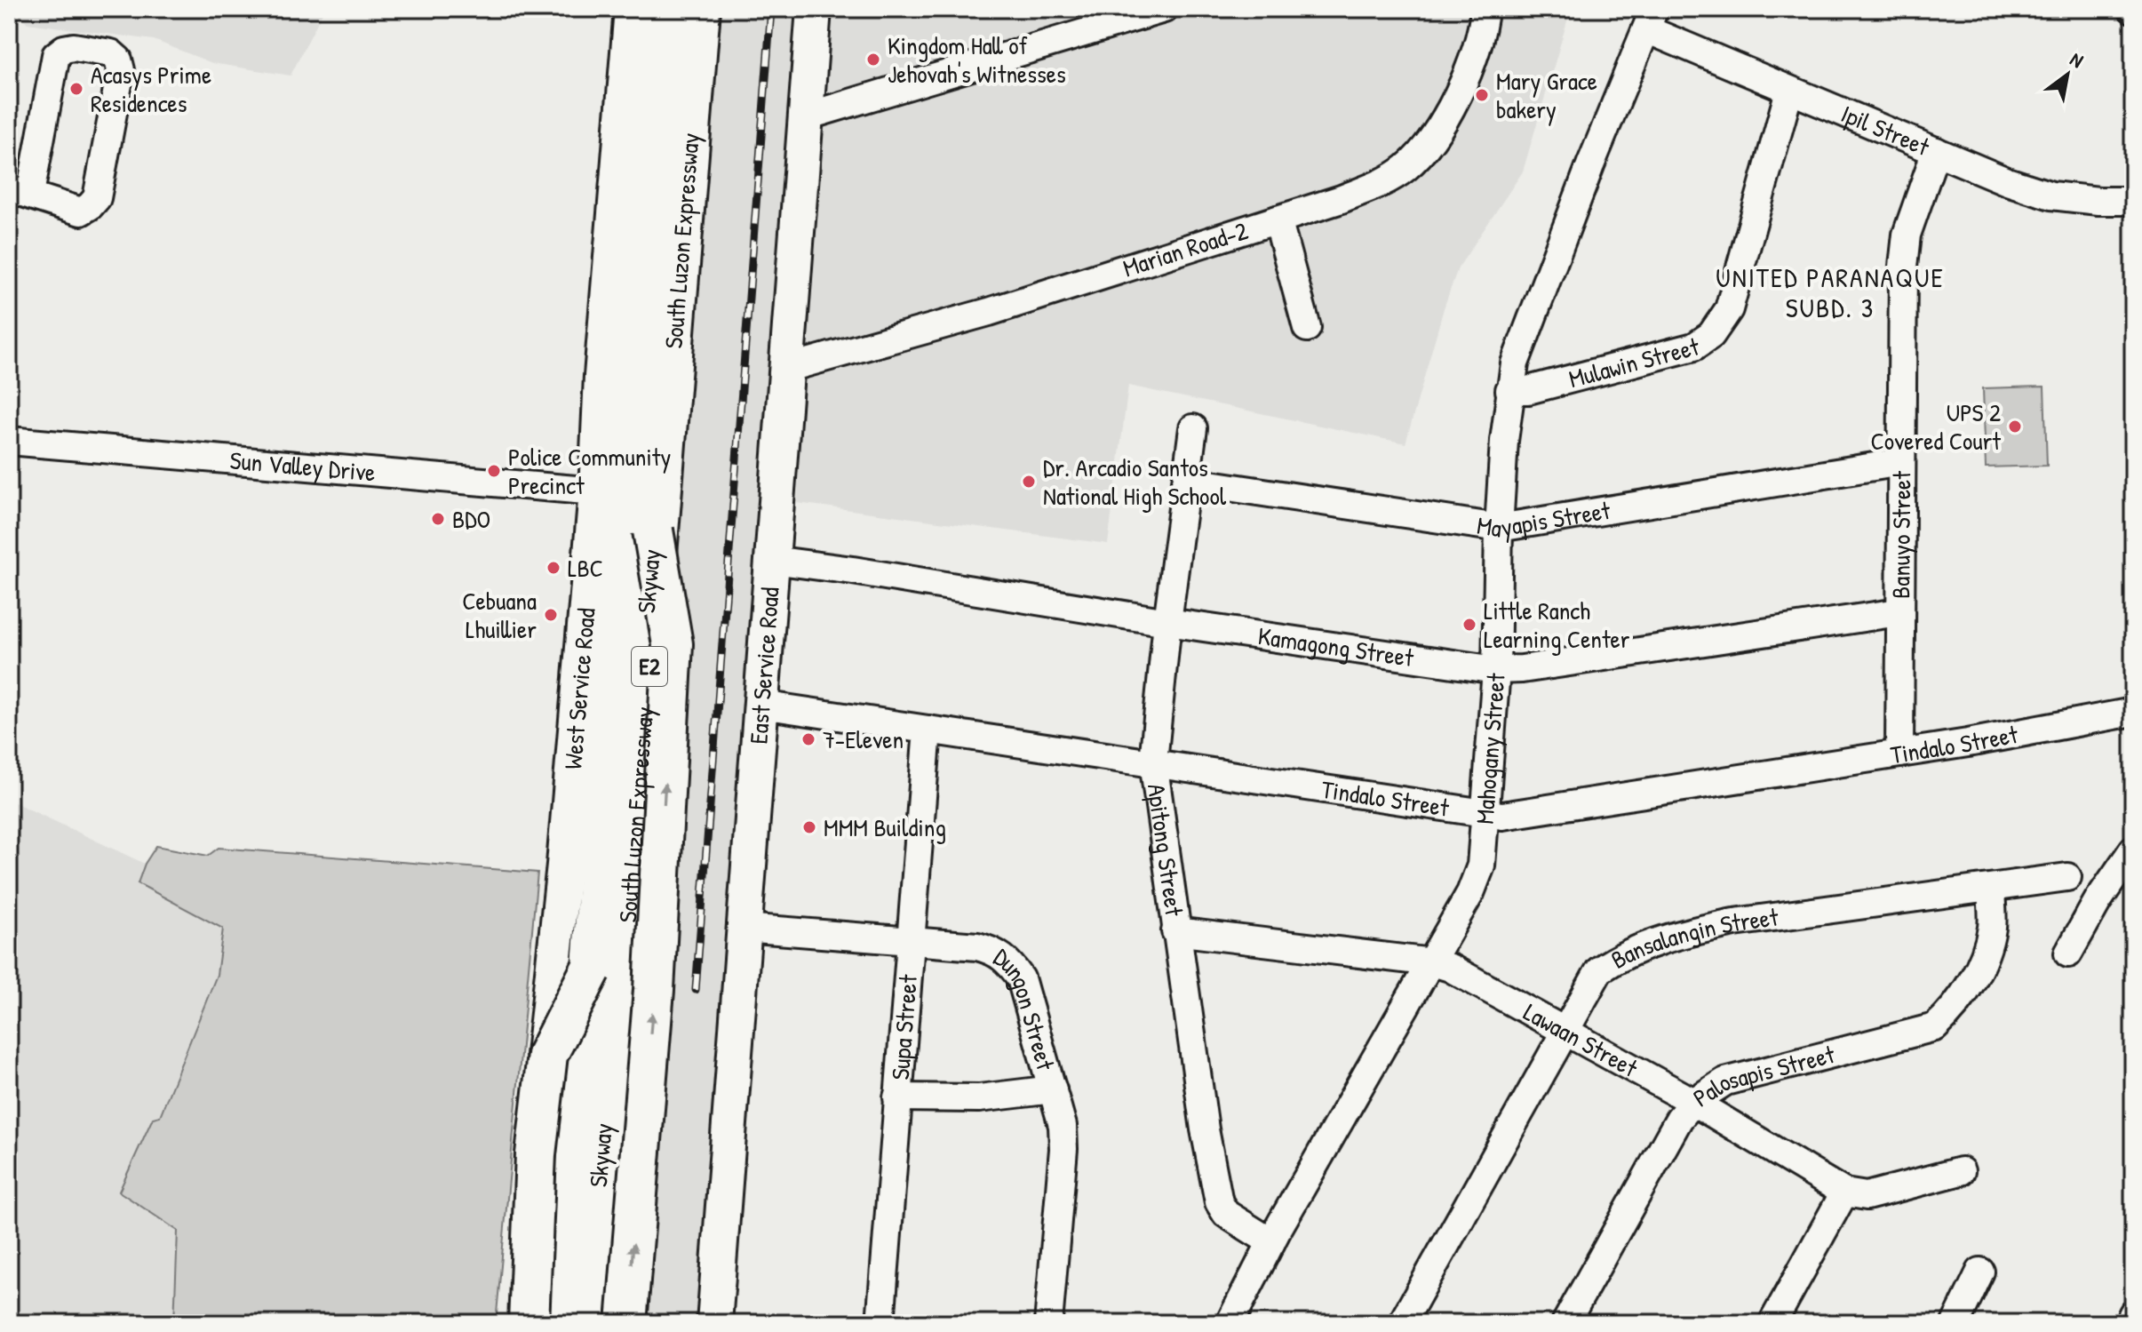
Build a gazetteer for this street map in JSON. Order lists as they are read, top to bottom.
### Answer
{
  "streets": {
    "highway": ["South Luzon Expressway", "Skyway", "E2"],
    "main road": ["East Service Road", "West Service Road"],
    "street": [
      "Ipil Street",
      "Marian Road-2",
      "Mulawin Street",
      "Sun Valley Drive",
      "Mayapis Street",
      "Banuyo Street",
      "Kamagong Street",
      "Tindalo Street",
      "Mahogany Street",
      "Apitong Street",
      "Bansalangin Street",
      "Dungon Street",
      "Supa Street",
      "Lawaan Street",
      "Palosapis Street"
    ]
  },
  "crossings": [
    ["Ipil Street", "Mulawin Street"],
    ["Ipil Street", "Banuyo Street"],
    ["Ipil Street", "Mahogany Street"],
    ["Marian Road-2", "East Service Road"],
    ["Mulawin Street", "Mahogany Street"],
    ["Sun Valley Drive", "West Service Road"],
    ["Mayapis Street", "Banuyo Street"],
    ["Mayapis Street", "Mahogany Street"],
    ["Mayapis Street", "Apitong Street"],
    ["Banuyo Street", "Kamagong Street"],
    ["Banuyo Street", "Tindalo Street"],
    ["Kamagong Street", "East Service Road"],
    ["Kamagong Street", "Mahogany Street"],
    ["Kamagong Street", "Apitong Street"],
    ["East Service Road", "Tindalo Street"],
    ["East Service Road", "Dungon Street"],
    ["Tindalo Street", "Mahogany Street"],
    ["Tindalo Street", "Apitong Street"],
    ["Tindalo Street", "Supa Street"],
    ["Mahogany Street", "Apitong Street"],
    ["Mahogany Street", "Lawaan Street"],
    ["Apitong Street", "Lawaan Street"],
    ["Bansalangin Street", "Lawaan Street"],
    ["Bansalangin Street", "Palosapis Street"],
    ["Dungon Street", "Supa Street"],
    ["Lawaan Street", "Palosapis Street"]
  ],
  "districts": ["UNITED PARANAQUE SUBD. 3"],
  "places": [
    "Kingdom Hall of Jehovah's Witnesses",
    "Acasys Prime Residences",
    "Mary Grace bakery",
    "UPS 2 Covered Court",
    "Police Community Precinct",
    "Dr. Arcadio Santos National High School",
    "BDO",
    "LBC",
    "Cebuana Lhuillier",
    "Little Ranch Learning Center",
    "7-Eleven",
    "MMM Building"
  ],
  "north": "top right"
}
